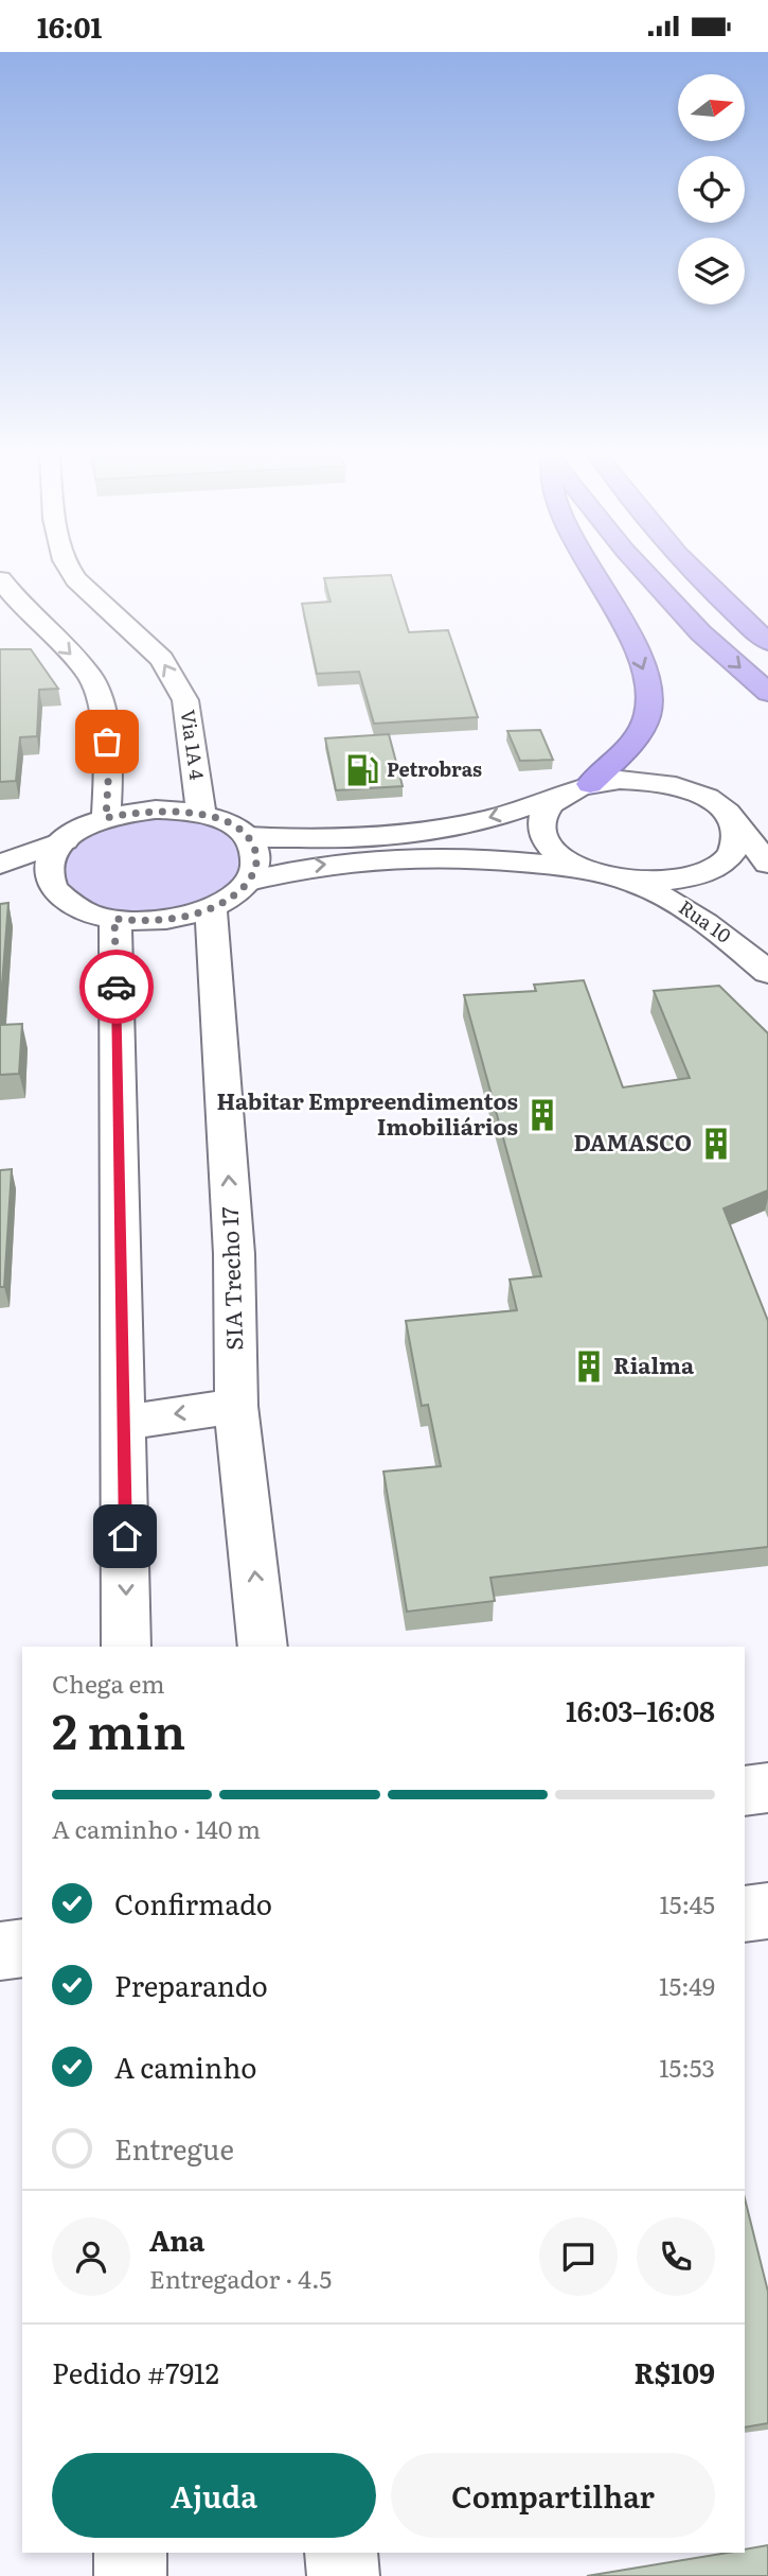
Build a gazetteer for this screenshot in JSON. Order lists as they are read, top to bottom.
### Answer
{
  "streets": {
    "main road": ["Via 1A 4", "Rua 10", "SIA Trecho 17"]
  },
  "places": {
    "fuel station": ["Petrobras"],
    "building": ["Habitar Empreendimentos Imobiliários", "DAMASCO", "Rialma"]
  },
  "north": "right",
  "page": {
    "status": "16:01",
    "heading": ["2 min", "Chega em", "16:03–16:08"],
    "panel": [
      "Ana",
      "Entregador · 4.5",
      "Pedido #7912",
      "R$109"
    ],
    "bar": "A caminho · 140 m",
    "list": [
      ["Confirmado", "15:45"],
      ["Preparando", "15:49"],
      ["A caminho", "15:53"],
      "Entregue"
    ],
    "buttons": ["Ajuda", "Compartilhar"]
  }
}
